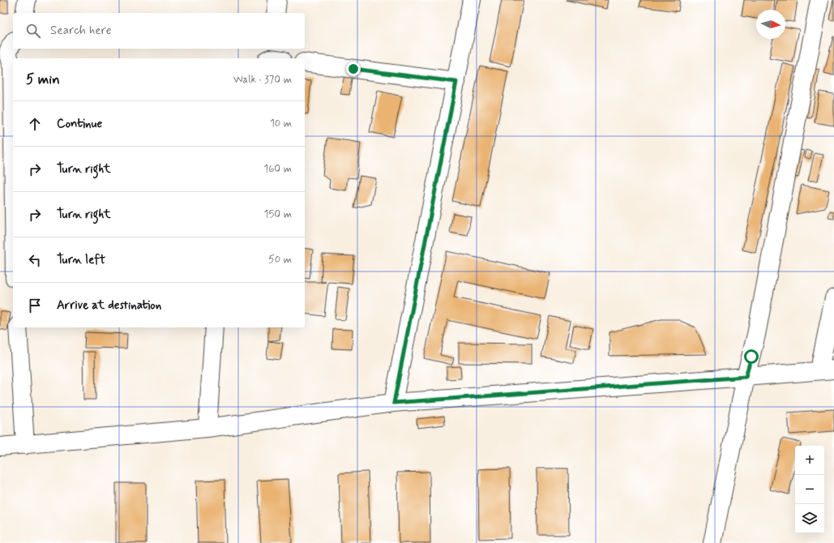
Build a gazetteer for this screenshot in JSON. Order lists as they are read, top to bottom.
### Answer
{
  "north": "right",
  "page": {
    "search": "Search here",
    "heading": ["5 min", "Walk · 370 m"],
    "list": [
      ["Continue", "10 m"],
      ["Turn right", "160 m"],
      ["Turn right", "150 m"],
      ["Turn left", "50 m"],
      "Arrive at destination"
    ],
    "map_buttons": ["+", "−"]
  }
}
